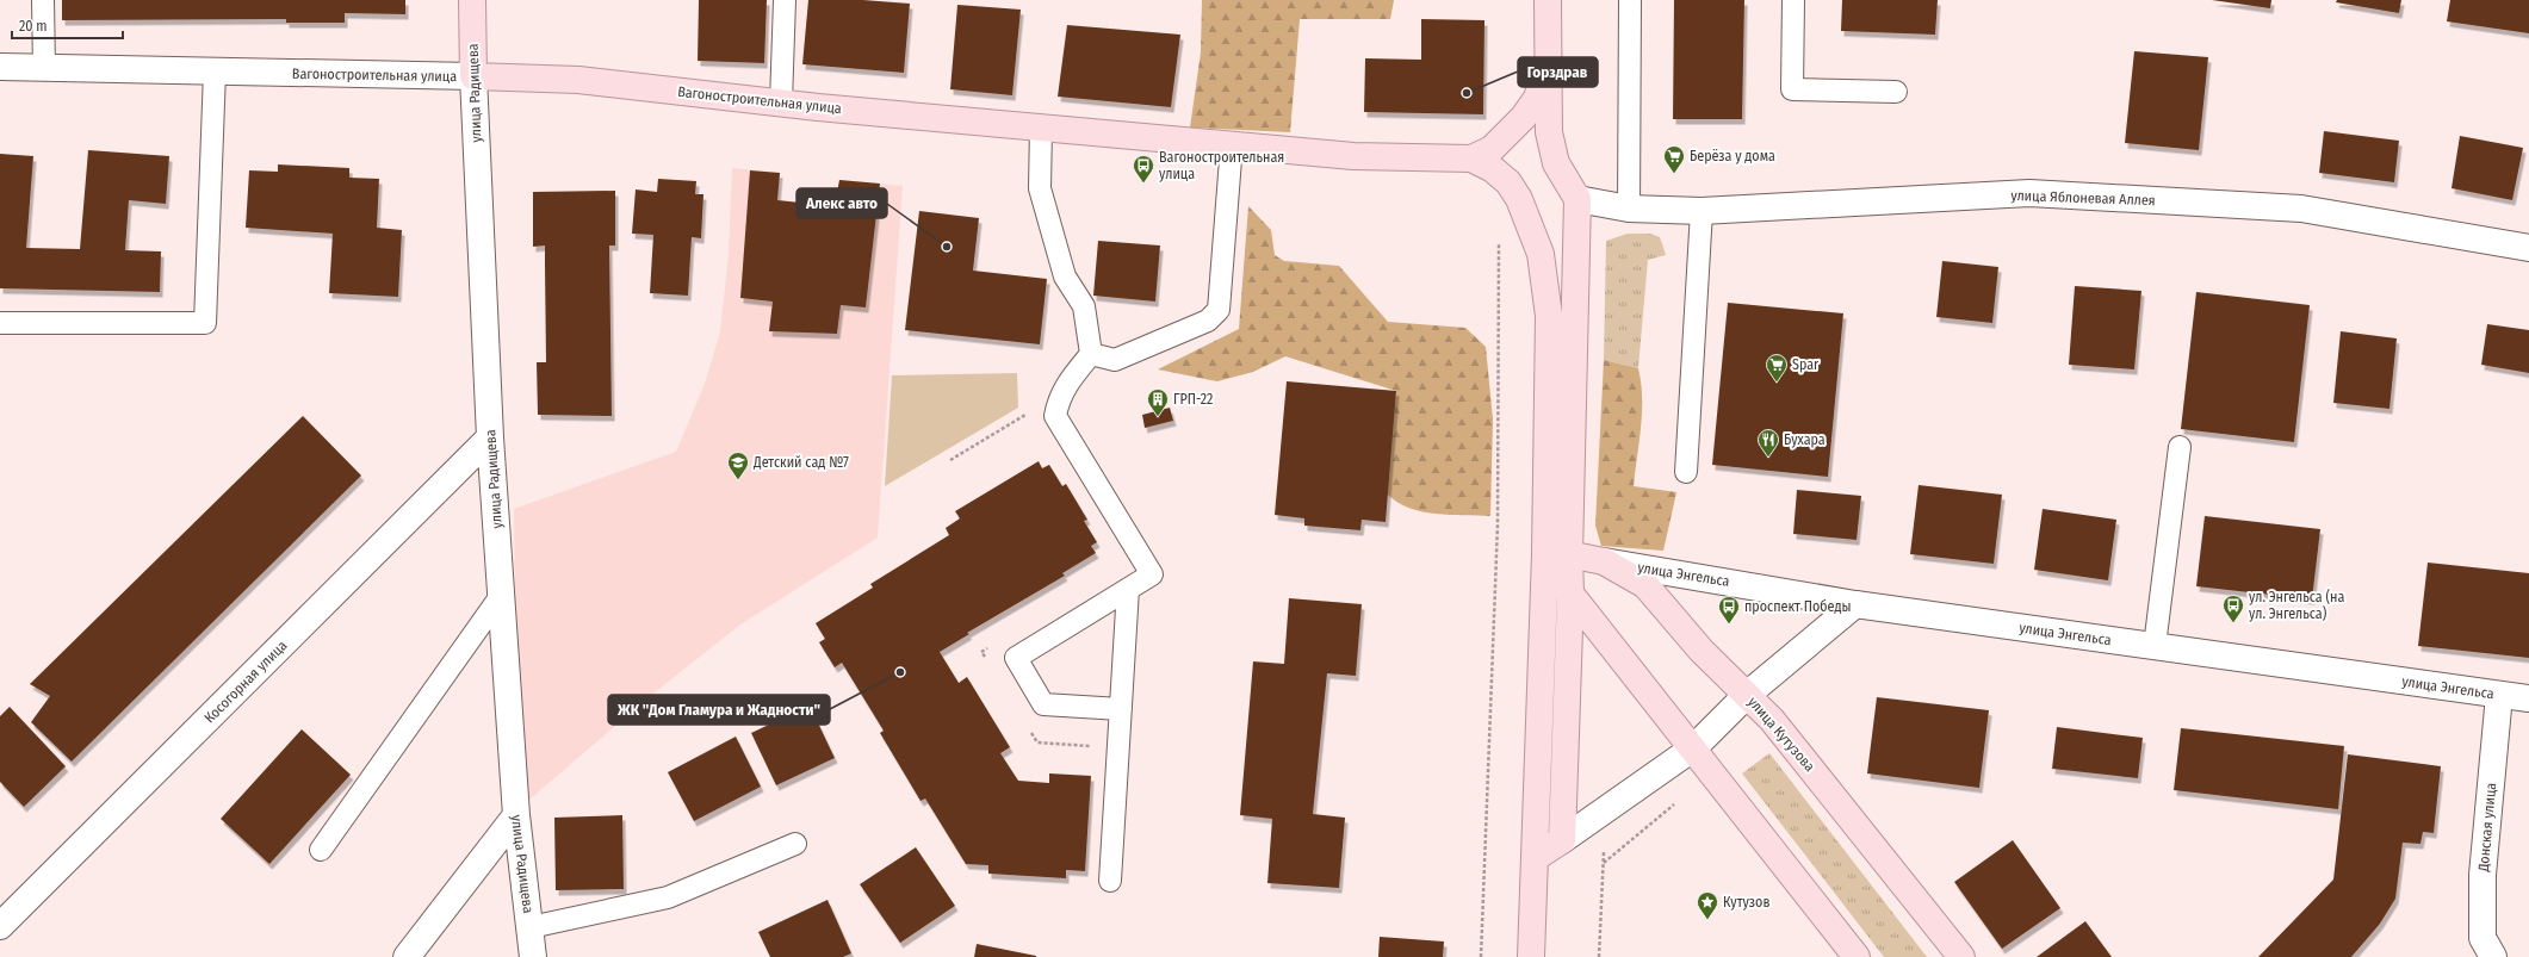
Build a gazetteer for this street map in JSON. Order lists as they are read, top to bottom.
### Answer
{
  "streets": {
    "main road": ["Вагоностроительная улица", "улица Радищева", "улица Кутузова"],
    "street": [
      "улица Яблоневая Аллея",
      "улица Энгельса",
      "Косогорная улица",
      "Донская улица"
    ]
  },
  "crossings": [
    ["Вагоностроительная улица", "улица Радищева"],
    ["улица Радищева", "Косогорная улица"],
    ["улица Энгельса", "улица Кутузова"],
    ["улица Энгельса", "Донская улица"]
  ],
  "places": {
    "other": ["Горздрав", "Алекс авто", "ЖК \"Дом Гламура и Жадности\""],
    "supermarket": ["Берёза у дома", "Spar"],
    "bus stop": ["Вагоностроительная улица", "ул. Энгельса (на ул. Энгельса)", "проспект Победы"],
    "building": ["ГРП-22"],
    "restaurant": ["Бухара"],
    "school or university": ["Детский сад №7"],
    "place": ["Кутузов"]
  },
  "scale_bar": "20 m"
}
